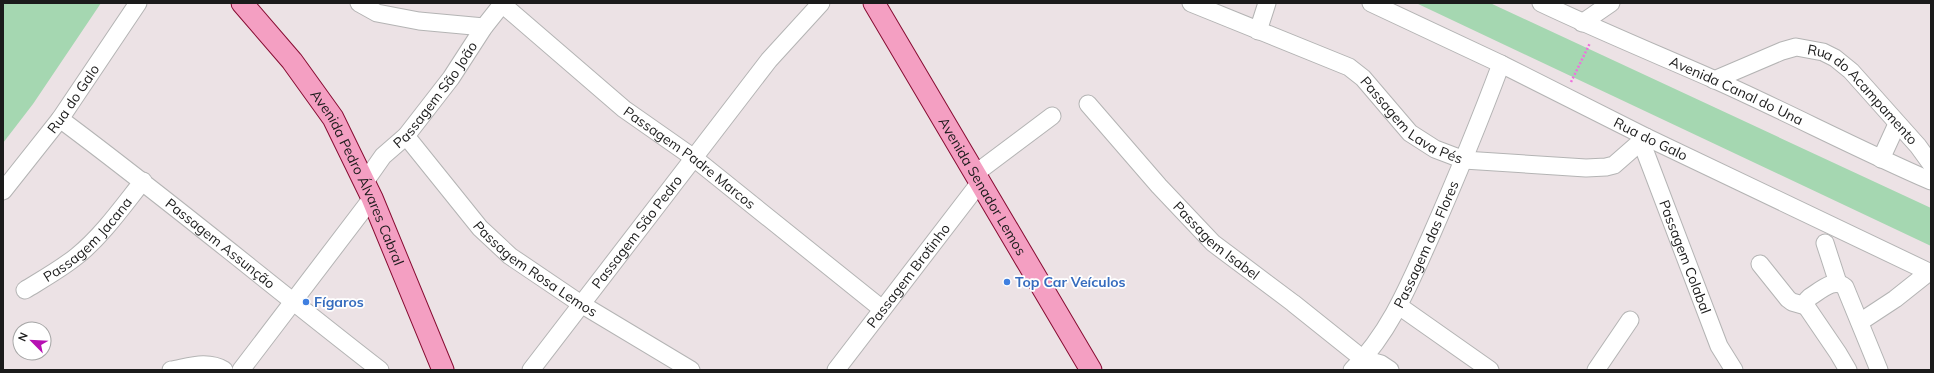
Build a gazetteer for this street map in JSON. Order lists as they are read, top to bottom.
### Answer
{
  "streets": {
    "main road": ["Avenida Pedro Álvares Cabral", "Avenida Senador Lemos"],
    "street": [
      "Avenida Canal do Una",
      "Passagem São João",
      "Rua do Galo",
      "Rua do Acampamento",
      "Passagem Lava Pés",
      "Passagem Padre Marcos",
      "Passagem São Pedro",
      "Passagem Jacana",
      "Passagem Isabel",
      "Passagem Assunção",
      "Passagem das Flores",
      "Passagem Colabal",
      "Passagem Rosa Lemos",
      "Passagem Brotinho"
    ]
  },
  "crossings": [
    ["Avenida Canal do Una", "Rua do Acampamento"],
    ["Passagem São João", "Passagem Padre Marcos"],
    ["Passagem São João", "Avenida Pedro Álvares Cabral"],
    ["Passagem São João", "Passagem Assunção"],
    ["Passagem São João", "Passagem Rosa Lemos"],
    ["Rua do Galo", "Passagem Lava Pés"],
    ["Rua do Galo", "Passagem Assunção"],
    ["Rua do Galo", "Passagem das Flores"],
    ["Rua do Galo", "Passagem Colabal"],
    ["Passagem Lava Pés", "Passagem das Flores"],
    ["Passagem Lava Pés", "Passagem Colabal"],
    ["Passagem Padre Marcos", "Passagem São Pedro"],
    ["Passagem Padre Marcos", "Passagem Brotinho"],
    ["Avenida Senador Lemos", "Passagem Brotinho"],
    ["Passagem São Pedro", "Passagem Rosa Lemos"],
    ["Passagem Jacana", "Passagem Assunção"],
    ["Passagem Isabel", "Passagem das Flores"]
  ],
  "places": ["Top Car Veículos", "Fígaros"],
  "north": "top left"
}
